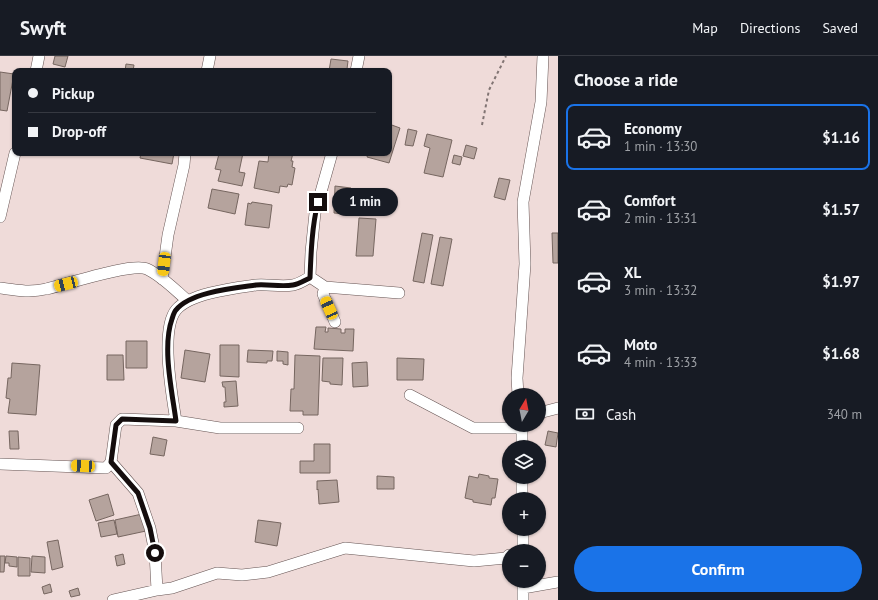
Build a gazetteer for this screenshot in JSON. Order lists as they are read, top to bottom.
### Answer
{
  "north": "top",
  "page": {
    "header": "Swyft",
    "nav": ["Map", "Directions", "Saved"],
    "heading": "Choose a ride",
    "banner": ["Pickup", "Drop-off"],
    "list": [
      {
        "name": "Economy",
        "note": "1 min · 13:30",
        "value": "$1.16"
      },
      {
        "name": "Comfort",
        "note": "2 min · 13:31",
        "value": "$1.57"
      },
      {
        "name": "XL",
        "note": "3 min · 13:32",
        "value": "$1.97"
      },
      {
        "name": "Moto",
        "note": "4 min · 13:33",
        "value": "$1.68"
      }
    ],
    "bubble": "1 min",
    "map_buttons": ["+", "−"],
    "pay": ["Cash", "340 m"],
    "buttons": "Confirm"
  }
}
